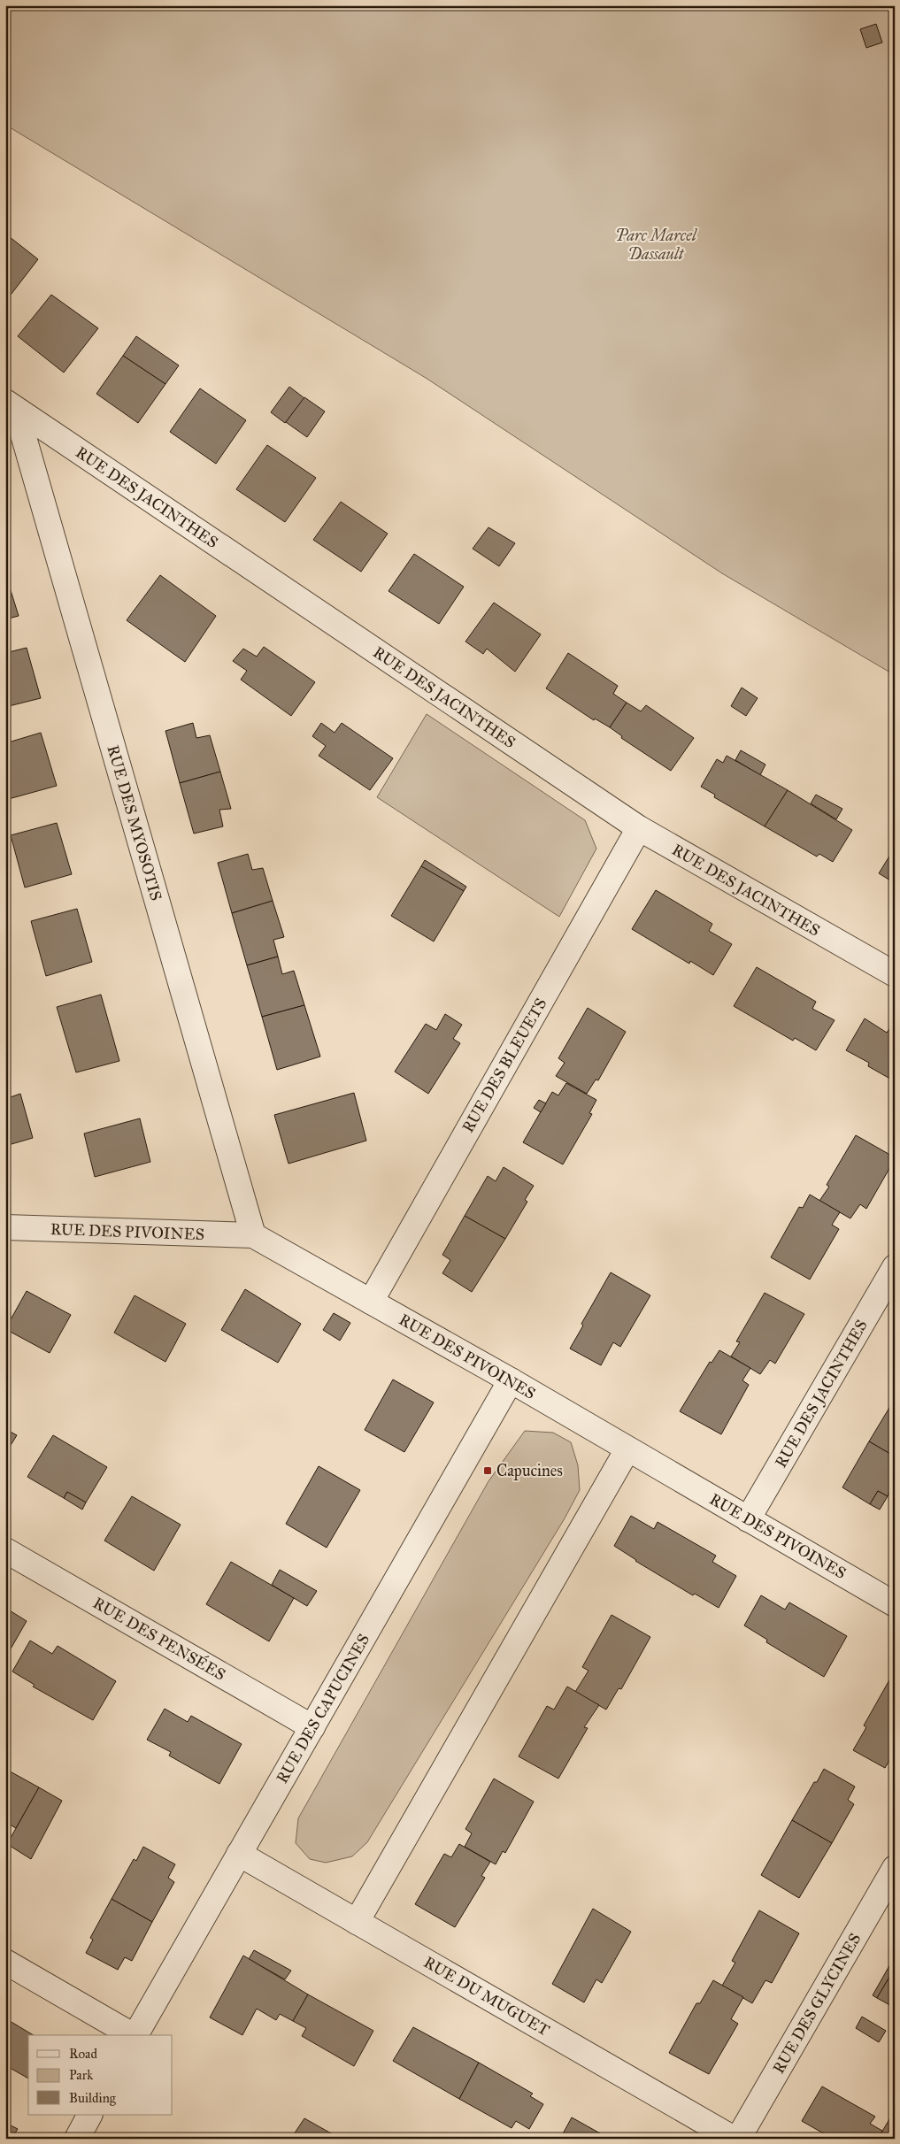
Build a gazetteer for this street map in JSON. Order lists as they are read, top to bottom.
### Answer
{
  "streets": {
    "street": [
      "RUE DES JACINTHES",
      "RUE DES MYOSOTIS",
      "RUE DES BLEUETS",
      "RUE DES PIVOINES",
      "RUE DES PENSÉES",
      "RUE DES CAPUCINES",
      "RUE DU MUGUET",
      "RUE DES GLYCINES"
    ]
  },
  "crossings": [
    ["RUE DES JACINTHES", "RUE DES MYOSOTIS"],
    ["RUE DES JACINTHES", "RUE DES BLEUETS"],
    ["RUE DES JACINTHES", "RUE DES PIVOINES"],
    ["RUE DES MYOSOTIS", "RUE DES PIVOINES"],
    ["RUE DES BLEUETS", "RUE DES PIVOINES"],
    ["RUE DES PIVOINES", "RUE DES CAPUCINES"],
    ["RUE DES PENSÉES", "RUE DES CAPUCINES"],
    ["RUE DES CAPUCINES", "RUE DU MUGUET"]
  ],
  "parks": ["Parc Marcel Dassault"],
  "places": {
    "transit": ["Capucines"]
  },
  "legend": ["Road", "Park", "Building"]
}
